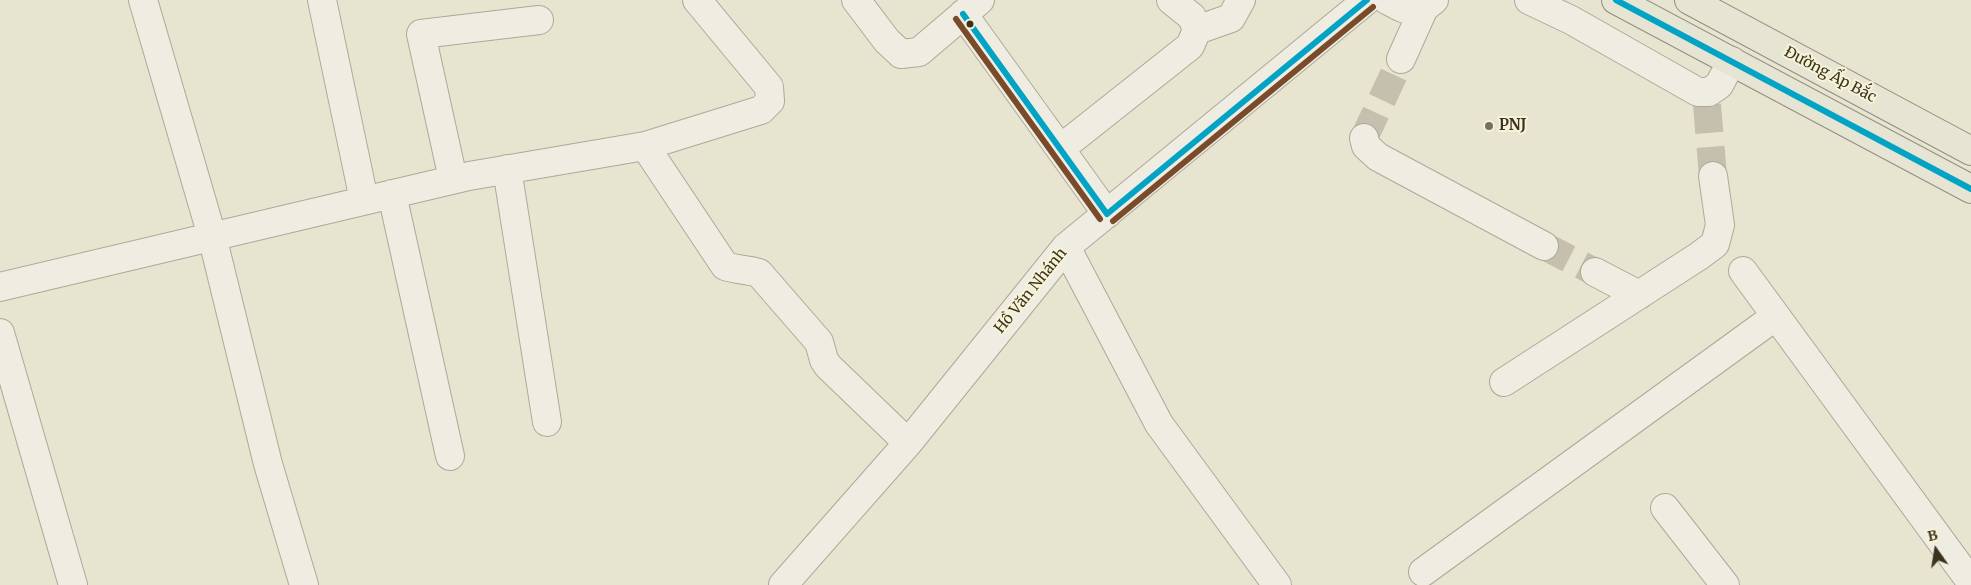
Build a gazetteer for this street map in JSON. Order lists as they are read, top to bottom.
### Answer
{
  "streets": {
    "main road": ["Đường Ấp Bắc"],
    "street": ["Hồ Văn Nhánh"]
  },
  "places": ["PNJ"],
  "north": "top"
}
